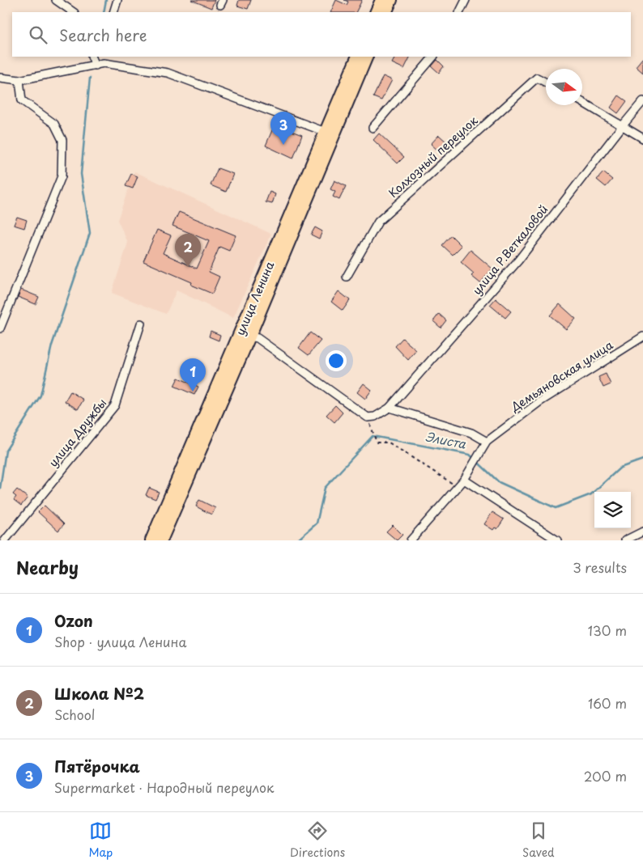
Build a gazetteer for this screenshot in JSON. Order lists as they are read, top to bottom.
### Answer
{
  "streets": {
    "main road": ["улица Ленина"],
    "street": [
      "Колхозный переулок",
      "улица Р.Веткаловой",
      "Демьяновская улица",
      "улица Дружбы"
    ]
  },
  "water": ["Элиста"],
  "north": "right",
  "page": {
    "search": "Search here",
    "pins": ["3", "2", "1"],
    "heading": ["Nearby", "3 results"],
    "list": [
      {
        "mark": "1",
        "name": "Ozon",
        "note": "Shop · улица Ленина",
        "value": "130 m"
      },
      {
        "mark": "2",
        "name": "Школа №2",
        "note": "School",
        "value": "160 m"
      },
      {
        "mark": "3",
        "name": "Пятёрочка",
        "note": "Supermarket · Народный переулок",
        "value": "200 m"
      }
    ],
    "nav": ["Map", "Directions", "Saved"]
  }
}
